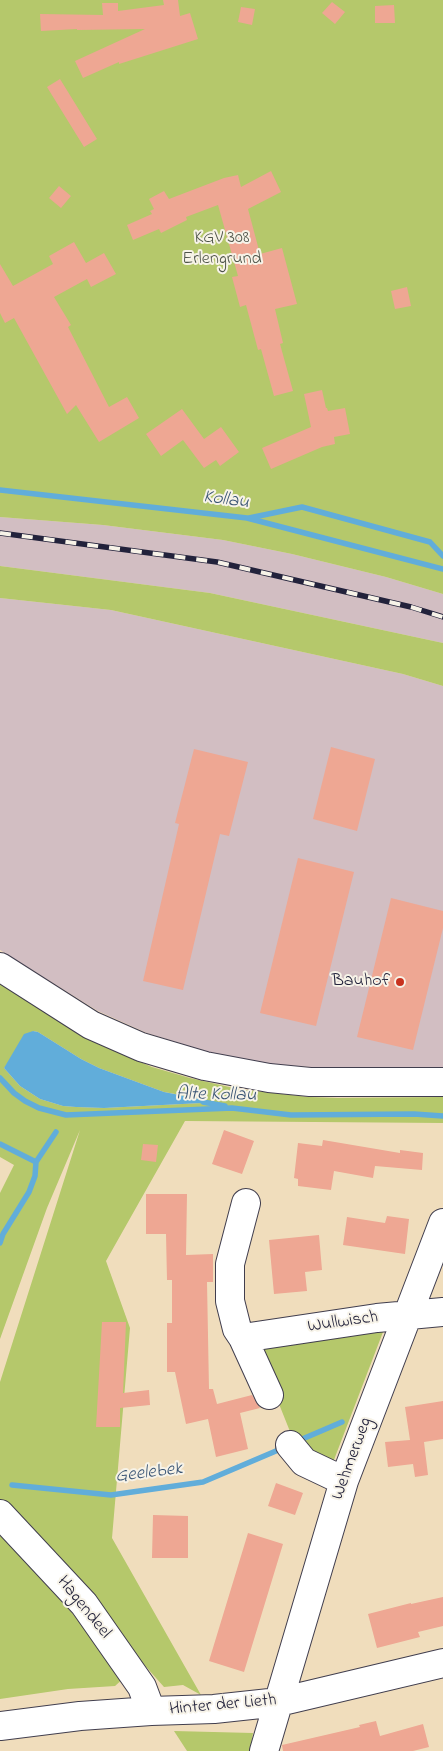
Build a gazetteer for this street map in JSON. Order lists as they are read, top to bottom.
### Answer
{
  "streets": {
    "street": [
      "Wullwisch",
      "Wehmerweg",
      "Hagendeel",
      "Hinter der Lieth"
    ]
  },
  "crossings": [
    ["Wullwisch", "Wehmerweg"],
    ["Wehmerweg", "Hinter der Lieth"],
    ["Hagendeel", "Hinter der Lieth"]
  ],
  "water": ["Kollau", "Alte Kollau", "Geelebek"],
  "parks": ["KGV 308 Erlengrund"],
  "places": ["Bauhof"]
}
